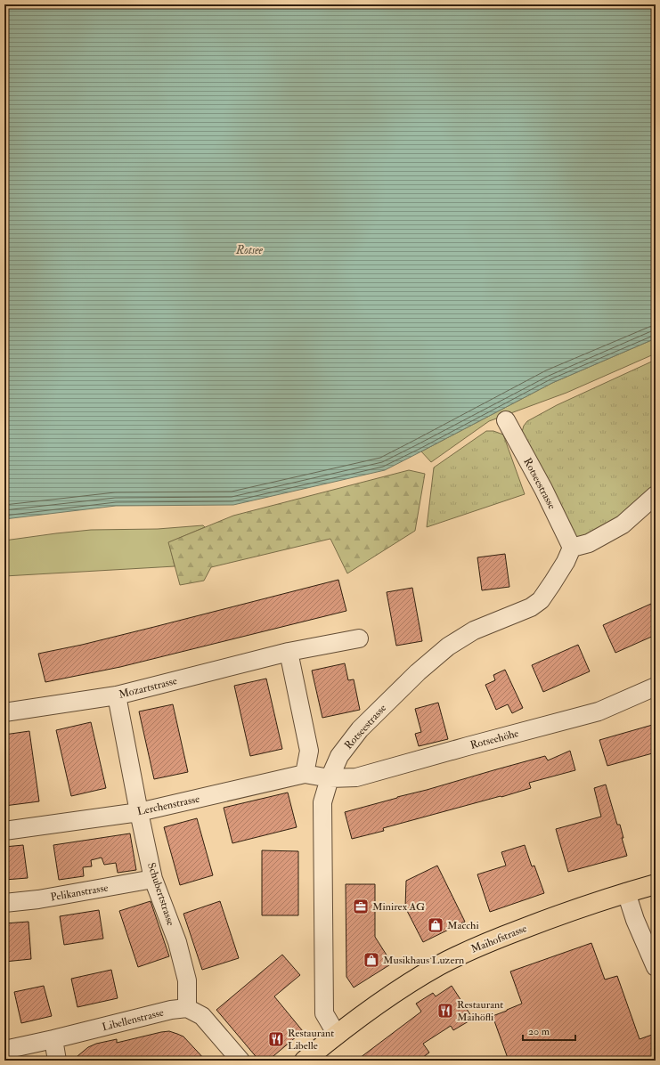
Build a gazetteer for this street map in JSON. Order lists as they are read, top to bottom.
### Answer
{
  "streets": {
    "main road": ["Maihofstrasse"],
    "street": [
      "Rotseestrasse",
      "Mozartstrasse",
      "Rotseehöhe",
      "Lerchenstrasse",
      "Pelikanstrasse",
      "Schubertstrasse",
      "Libellenstrasse"
    ]
  },
  "crossings": [
    ["Rotseestrasse", "Rotseehöhe"],
    ["Rotseestrasse", "Lerchenstrasse"],
    ["Rotseestrasse", "Maihofstrasse"],
    ["Mozartstrasse", "Schubertstrasse"],
    ["Rotseehöhe", "Lerchenstrasse"],
    ["Lerchenstrasse", "Schubertstrasse"],
    ["Pelikanstrasse", "Schubertstrasse"],
    ["Schubertstrasse", "Libellenstrasse"]
  ],
  "water": ["Rotsee"],
  "places": {
    "office": ["Minirex AG"],
    "shop": ["Macchi", "Musikhaus Luzern"],
    "restaurant": ["Restaurant Maihöfli", "Restaurant Libelle"]
  },
  "scale_bar": "20 m"
}
